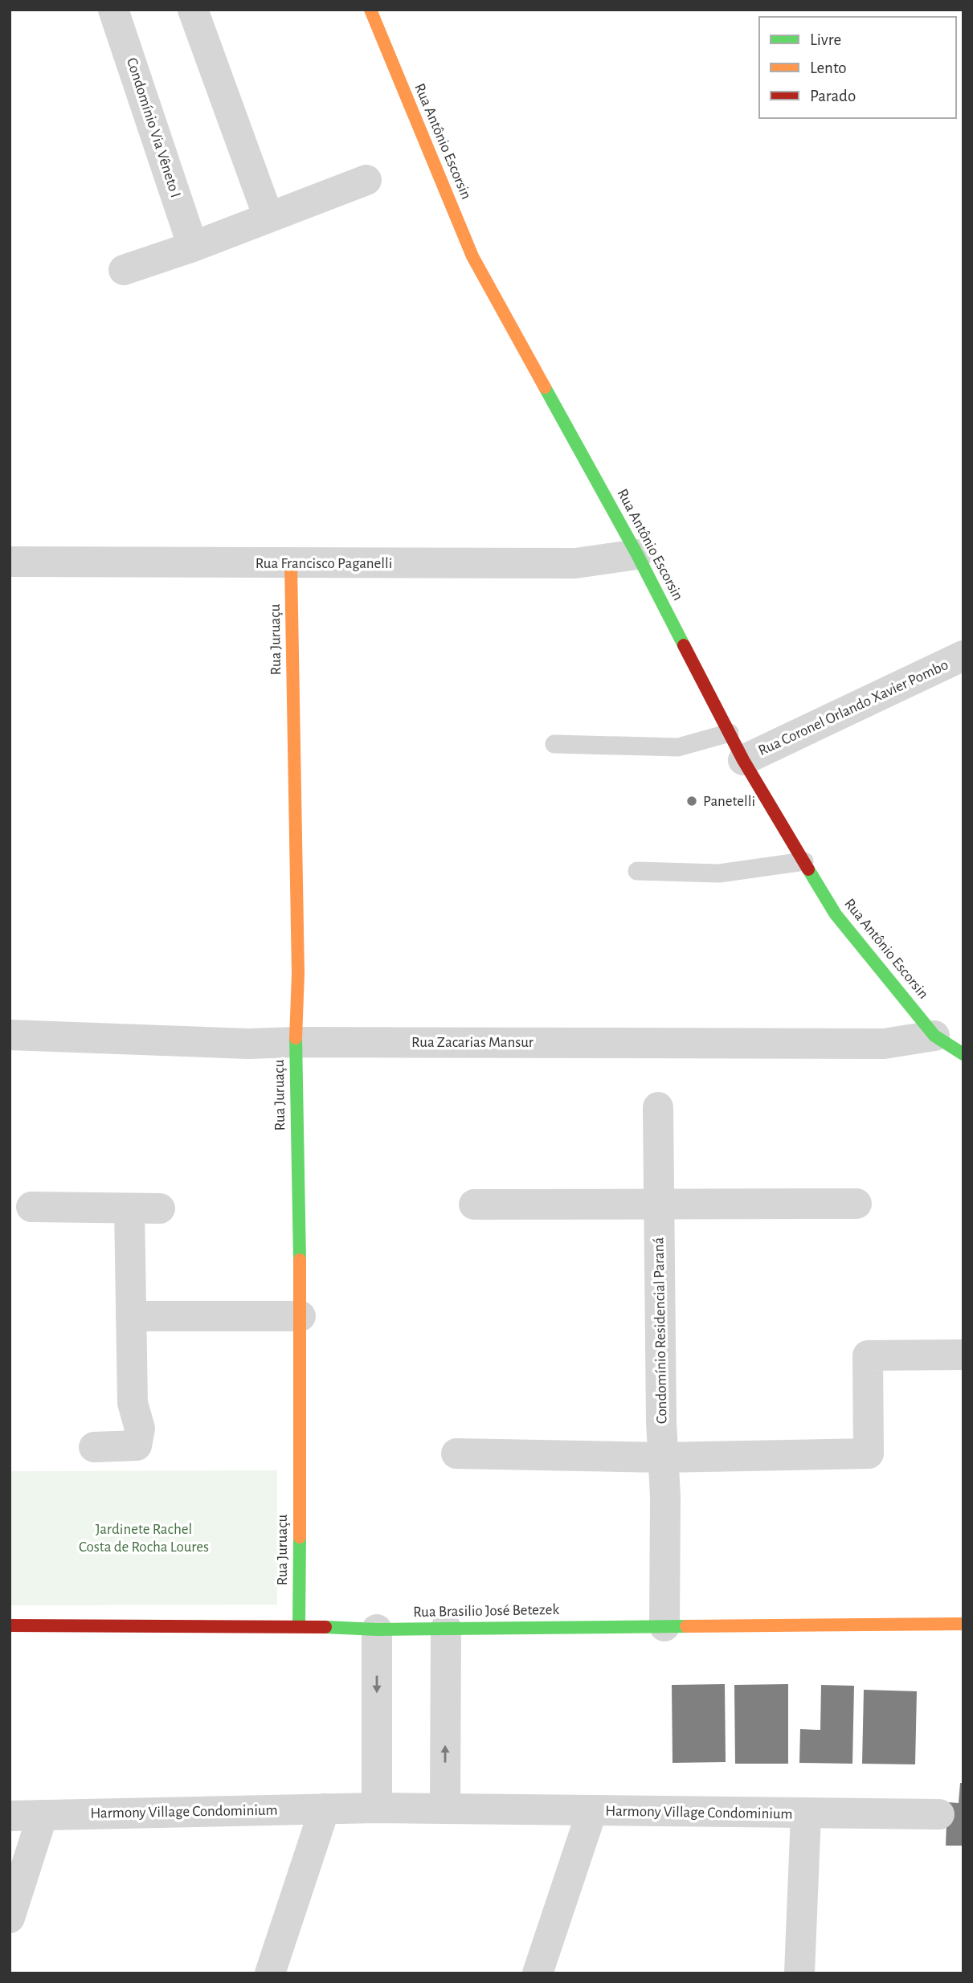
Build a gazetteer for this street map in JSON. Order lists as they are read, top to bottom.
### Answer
{
  "streets": {
    "street": [
      "Condomínio Via Vêneto I",
      "Rua Antônio Escorsin",
      "Rua Francisco Paganelli",
      "Rua Juruaçu",
      "Rua Coronel Orlando Xavier Pombo",
      "Rua Zacarias Mansur",
      "Condomínio Residencial Paraná",
      "Rua Brasilio José Betezek",
      "Harmony Village Condominium"
    ]
  },
  "crossings": [
    ["Rua Antônio Escorsin", "Rua Francisco Paganelli"],
    ["Rua Antônio Escorsin", "Rua Coronel Orlando Xavier Pombo"],
    ["Rua Antônio Escorsin", "Rua Zacarias Mansur"],
    ["Rua Francisco Paganelli", "Rua Juruaçu"],
    ["Rua Juruaçu", "Rua Zacarias Mansur"],
    ["Rua Juruaçu", "Rua Brasilio José Betezek"],
    ["Condomínio Residencial Paraná", "Rua Brasilio José Betezek"]
  ],
  "parks": ["Jardinete Rachel Costa de Rocha Loures"],
  "places": ["Panetelli"],
  "legend": ["Livre", "Lento", "Parado"]
}
